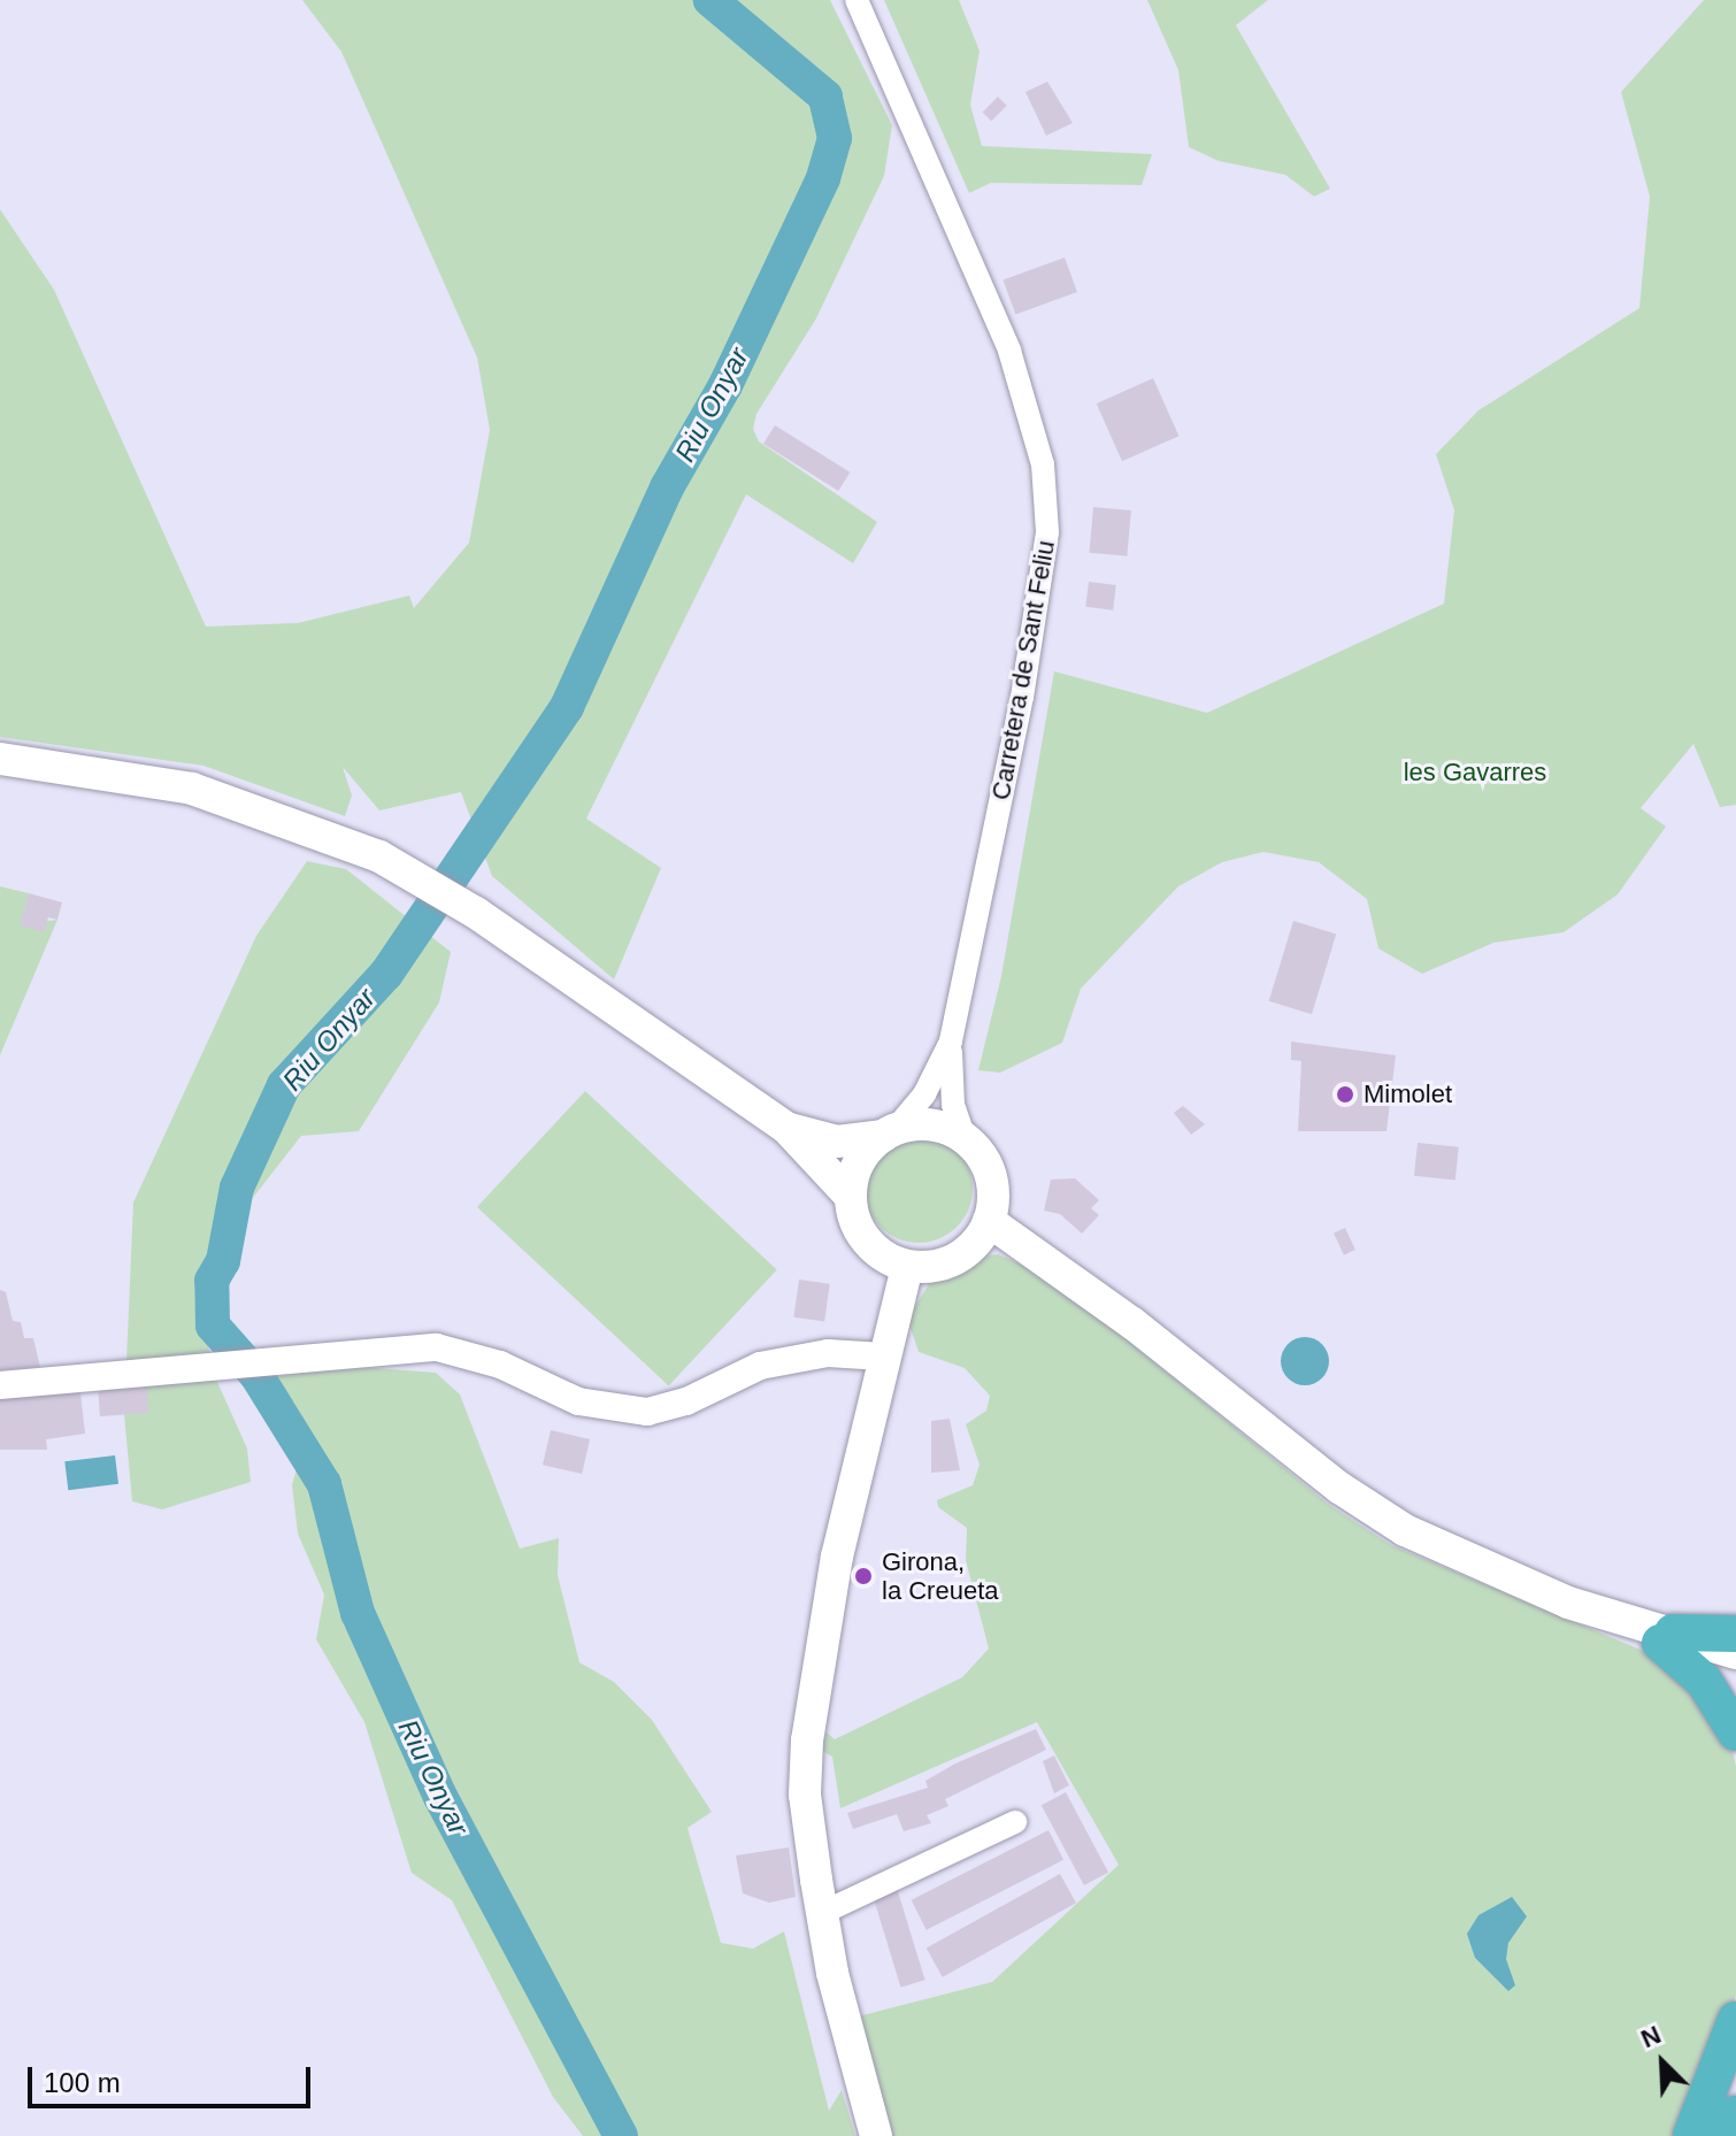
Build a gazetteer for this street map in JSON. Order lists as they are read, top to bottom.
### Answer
{
  "streets": {
    "street": ["Carretera de Sant Feliu"]
  },
  "water": ["Riu Onyar"],
  "parks": ["les Gavarres"],
  "places": ["Mimolet", "Girona, la Creueta"],
  "scale_bar": "100 m",
  "north": "top left"
}
